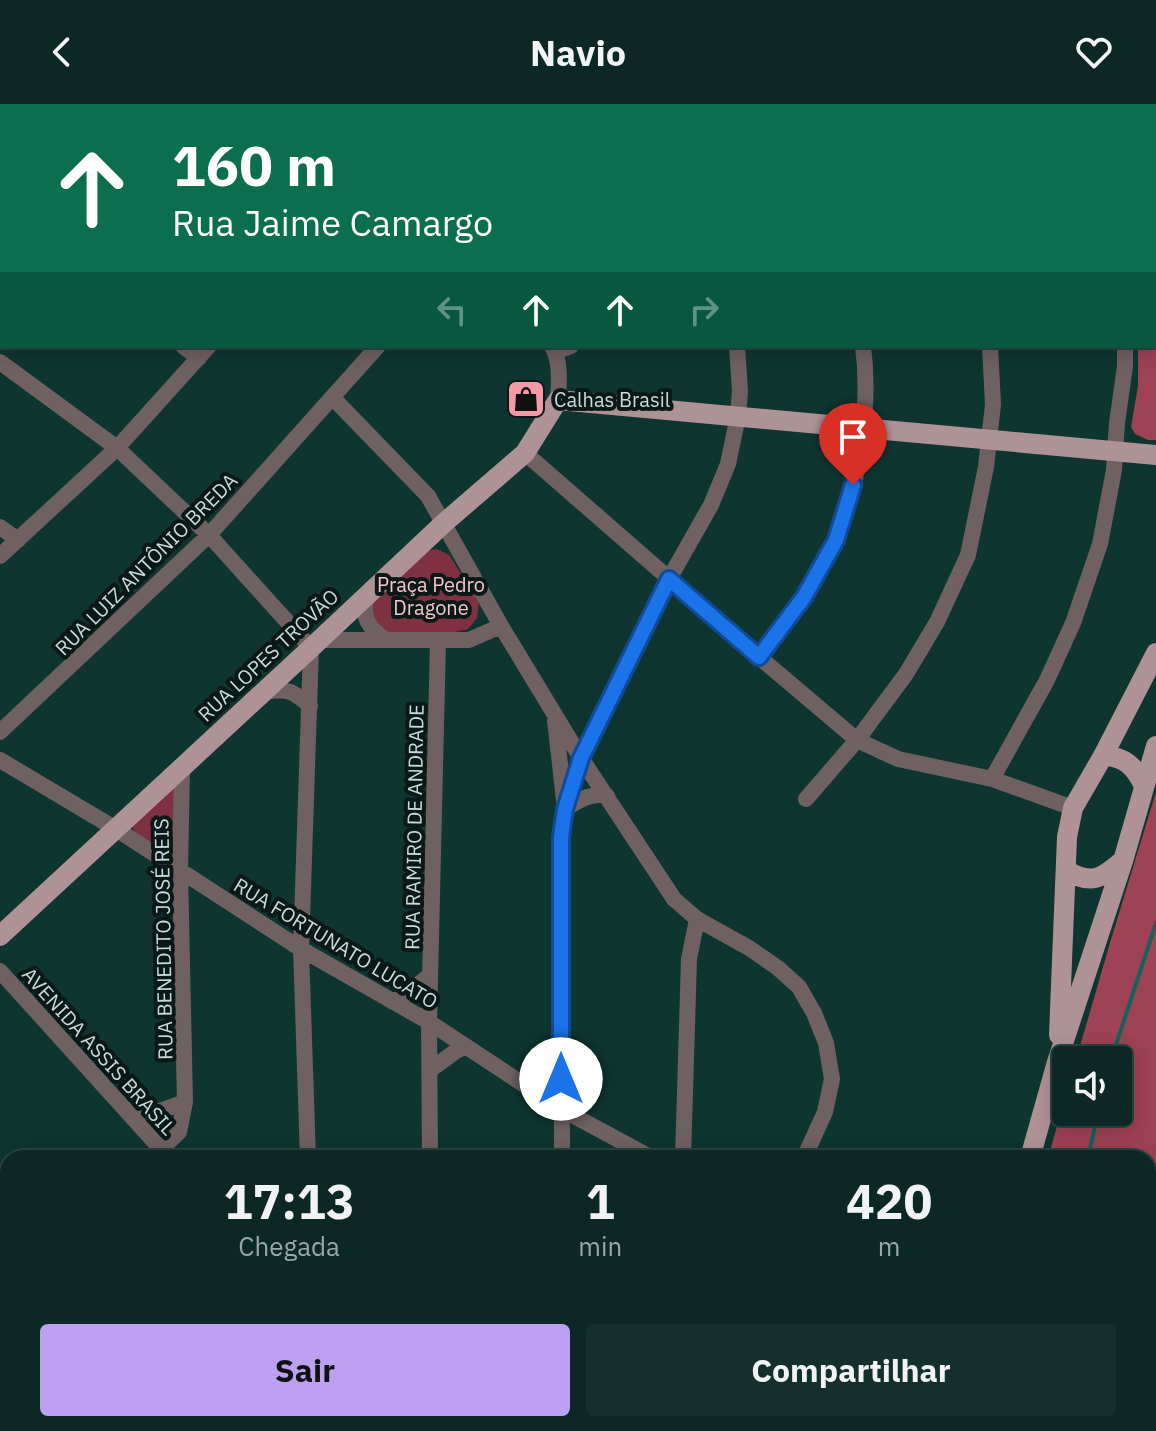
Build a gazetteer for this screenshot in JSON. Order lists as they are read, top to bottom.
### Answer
{
  "streets": {
    "main road": ["RUA LOPES TROVÃO"],
    "street": [
      "RUA LUIZ ANTÔNIO BREDA",
      "RUA RAMIRO DE ANDRADE",
      "RUA BENEDITO JOSÉ REIS",
      "RUA FORTUNATO LUCATO",
      "AVENIDA ASSIS BRASIL"
    ]
  },
  "crossings": [
    ["RUA LOPES TROVÃO", "RUA BENEDITO JOSÉ REIS"],
    ["RUA LOPES TROVÃO", "RUA FORTUNATO LUCATO"],
    ["RUA RAMIRO DE ANDRADE", "RUA FORTUNATO LUCATO"],
    ["RUA BENEDITO JOSÉ REIS", "RUA FORTUNATO LUCATO"]
  ],
  "parks": ["Praça Pedro Dragone"],
  "places": {
    "shop": ["Calhas Brasil"]
  },
  "page": {
    "header": "Navio",
    "turn": ["160 m", "Rua Jaime Camargo"],
    "eta": [
      "17:13",
      "Chegada",
      "1",
      "min",
      "420",
      "m"
    ],
    "buttons": ["Sair", "Compartilhar"]
  }
}
